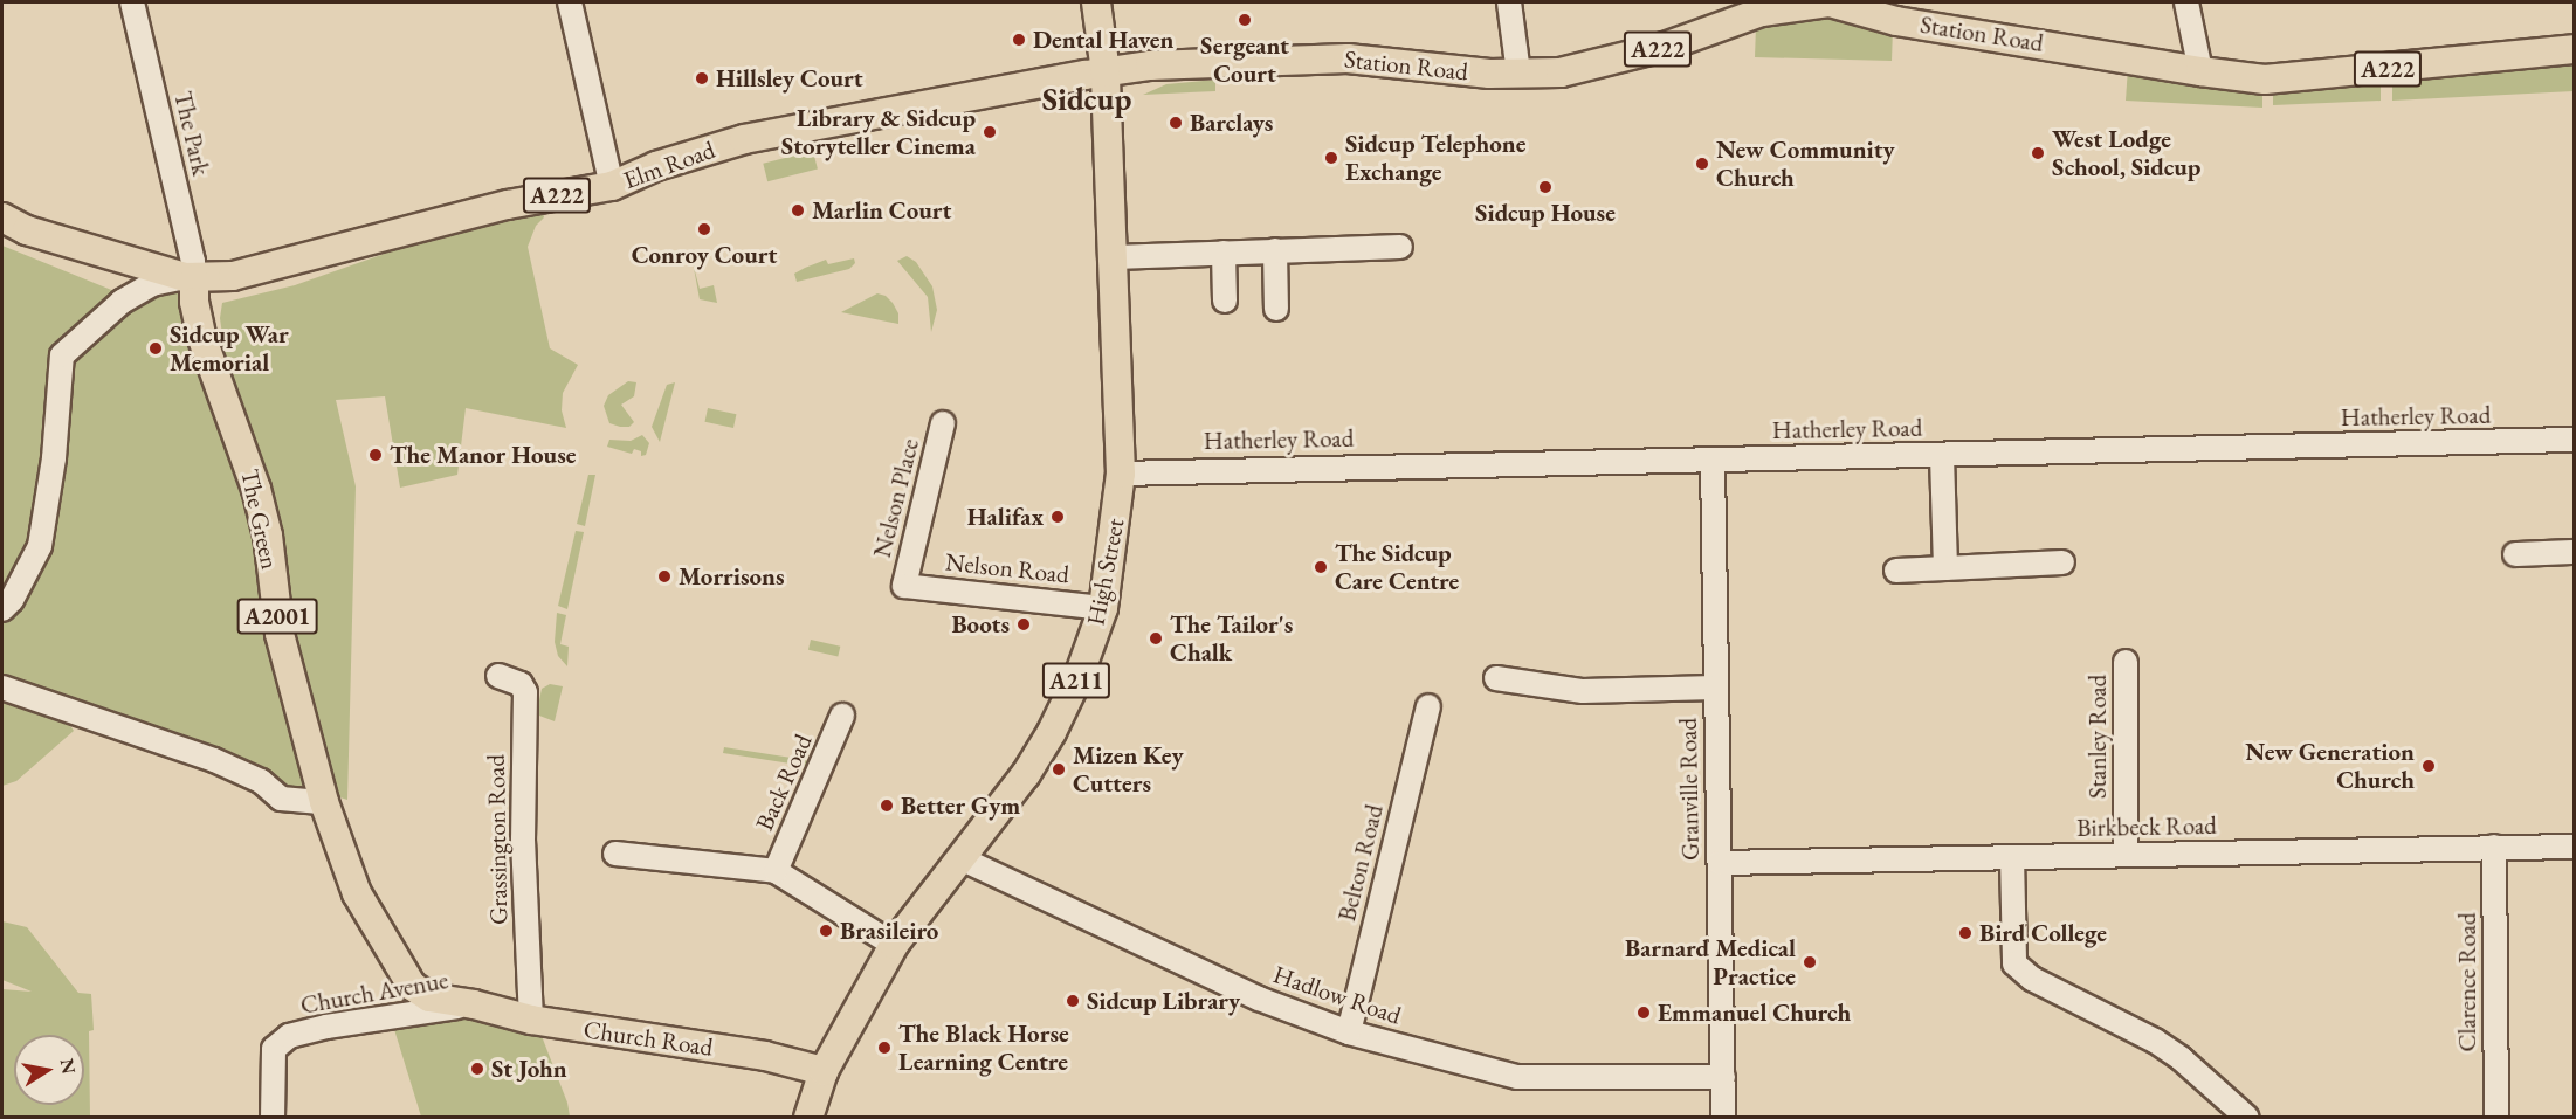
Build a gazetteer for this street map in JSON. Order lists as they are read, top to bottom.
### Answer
{
  "streets": {
    "main road": [
      "Station Road",
      "A222",
      "Elm Road",
      "The Green",
      "High Street",
      "A2001",
      "A211",
      "Church Road"
    ],
    "street": [
      "The Park",
      "Hatherley Road",
      "Nelson Place",
      "Nelson Road",
      "Stanley Road",
      "Back Road",
      "Granville Road",
      "Birkbeck Road",
      "Grassington Road",
      "Belton Road",
      "Clarence Road",
      "Church Avenue",
      "Hadlow Road"
    ]
  },
  "crossings": [
    ["Station Road", "Elm Road"],
    ["Station Road", "High Street"],
    ["Station Road", "A211"],
    ["The Park", "Elm Road"],
    ["The Park", "The Green"],
    ["Elm Road", "The Green"],
    ["Elm Road", "High Street"],
    ["Elm Road", "A211"],
    ["Hatherley Road", "High Street"],
    ["Hatherley Road", "Granville Road"],
    ["Nelson Place", "Nelson Road"],
    ["The Green", "Church Avenue"],
    ["The Green", "Church Road"],
    ["Nelson Road", "High Street"],
    ["High Street", "A211"],
    ["High Street", "Hadlow Road"],
    ["High Street", "Church Road"],
    ["Stanley Road", "Birkbeck Road"],
    ["Granville Road", "Birkbeck Road"],
    ["Granville Road", "Hadlow Road"],
    ["Birkbeck Road", "Clarence Road"],
    ["Grassington Road", "Church Road"],
    ["Belton Road", "Hadlow Road"],
    ["Church Avenue", "Church Road"]
  ],
  "districts": ["Sidcup"],
  "places": [
    "Sergeant Court",
    "Dental Haven",
    "Hillsley Court",
    "Barclays",
    "Library & Sidcup Storyteller Cinema",
    "West Lodge School, Sidcup",
    "Sidcup Telephone Exchange",
    "New Community Church",
    "Sidcup House",
    "Marlin Court",
    "Conroy Court",
    "Sidcup War Memorial",
    "The Manor House",
    "Halifax",
    "The Sidcup Care Centre",
    "Morrisons",
    "Boots",
    "The Tailor's Chalk",
    "New Generation Church",
    "Mizen Key Cutters",
    "Better Gym",
    "Brasileiro",
    "Bird College",
    "Barnard Medical Practice",
    "Sidcup Library",
    "Emmanuel Church",
    "The Black Horse Learning Centre",
    "St John"
  ],
  "north": "right"
}
